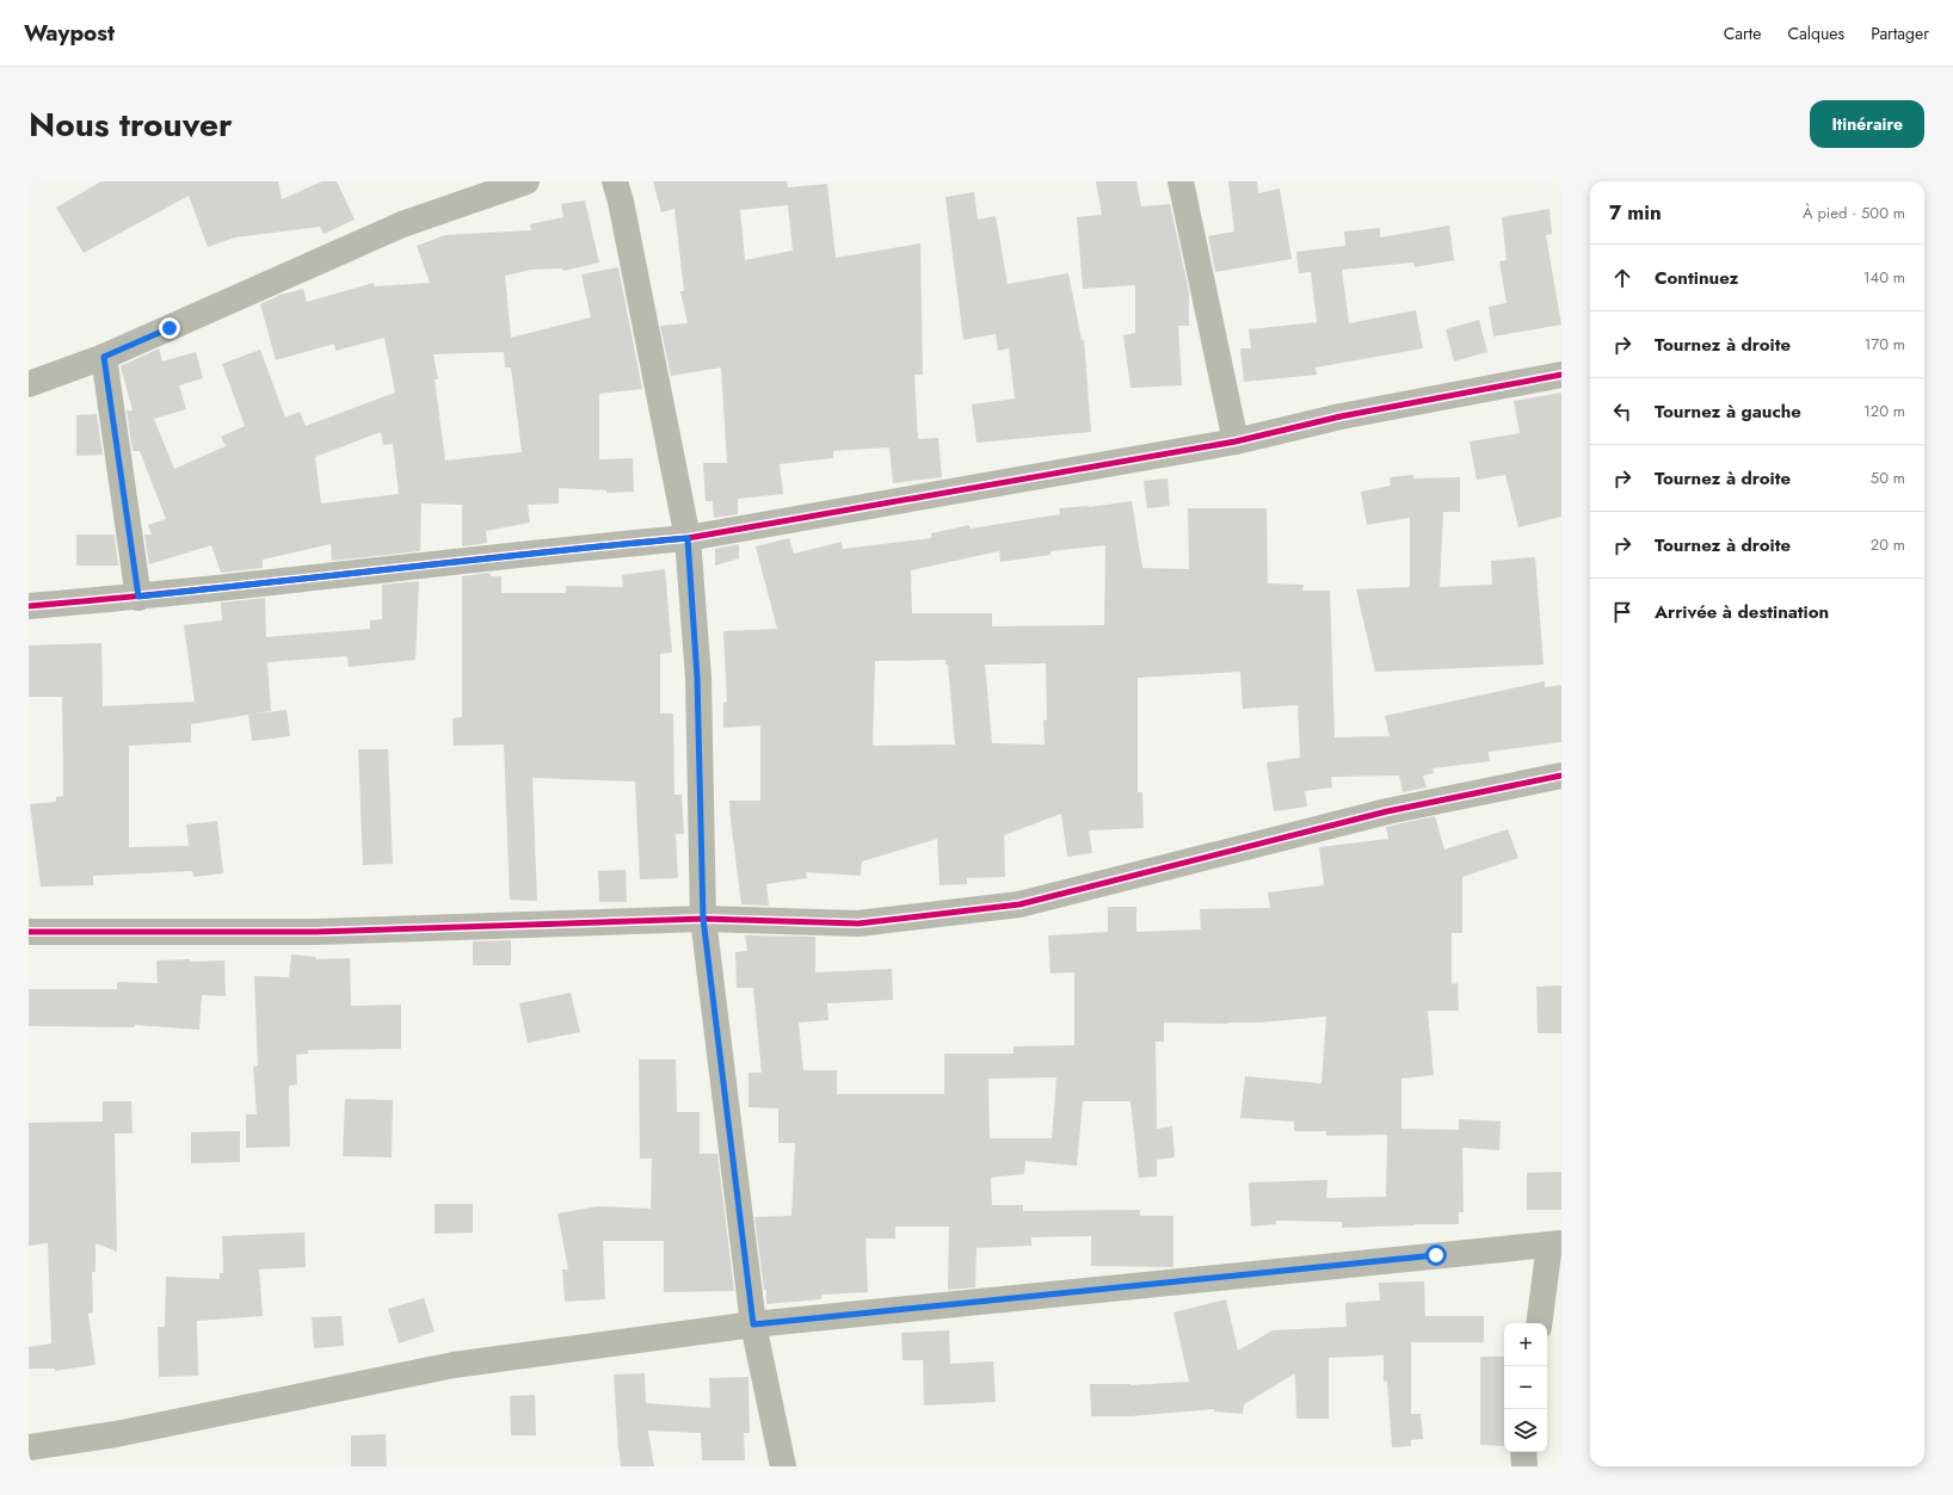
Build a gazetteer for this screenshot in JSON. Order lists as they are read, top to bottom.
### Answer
{
  "page": {
    "header": "Waypost",
    "nav": ["Carte", "Calques", "Partager"],
    "title": "Nous trouver",
    "buttons": "Itinéraire",
    "heading": ["7 min", "À pied · 500 m"],
    "list": [
      ["Continuez", "140 m"],
      ["Tournez à droite", "170 m"],
      ["Tournez à gauche", "120 m"],
      ["Tournez à droite", "50 m"],
      ["Tournez à droite", "20 m"],
      "Arrivée à destination"
    ],
    "map_buttons": ["+", "−"]
  }
}
